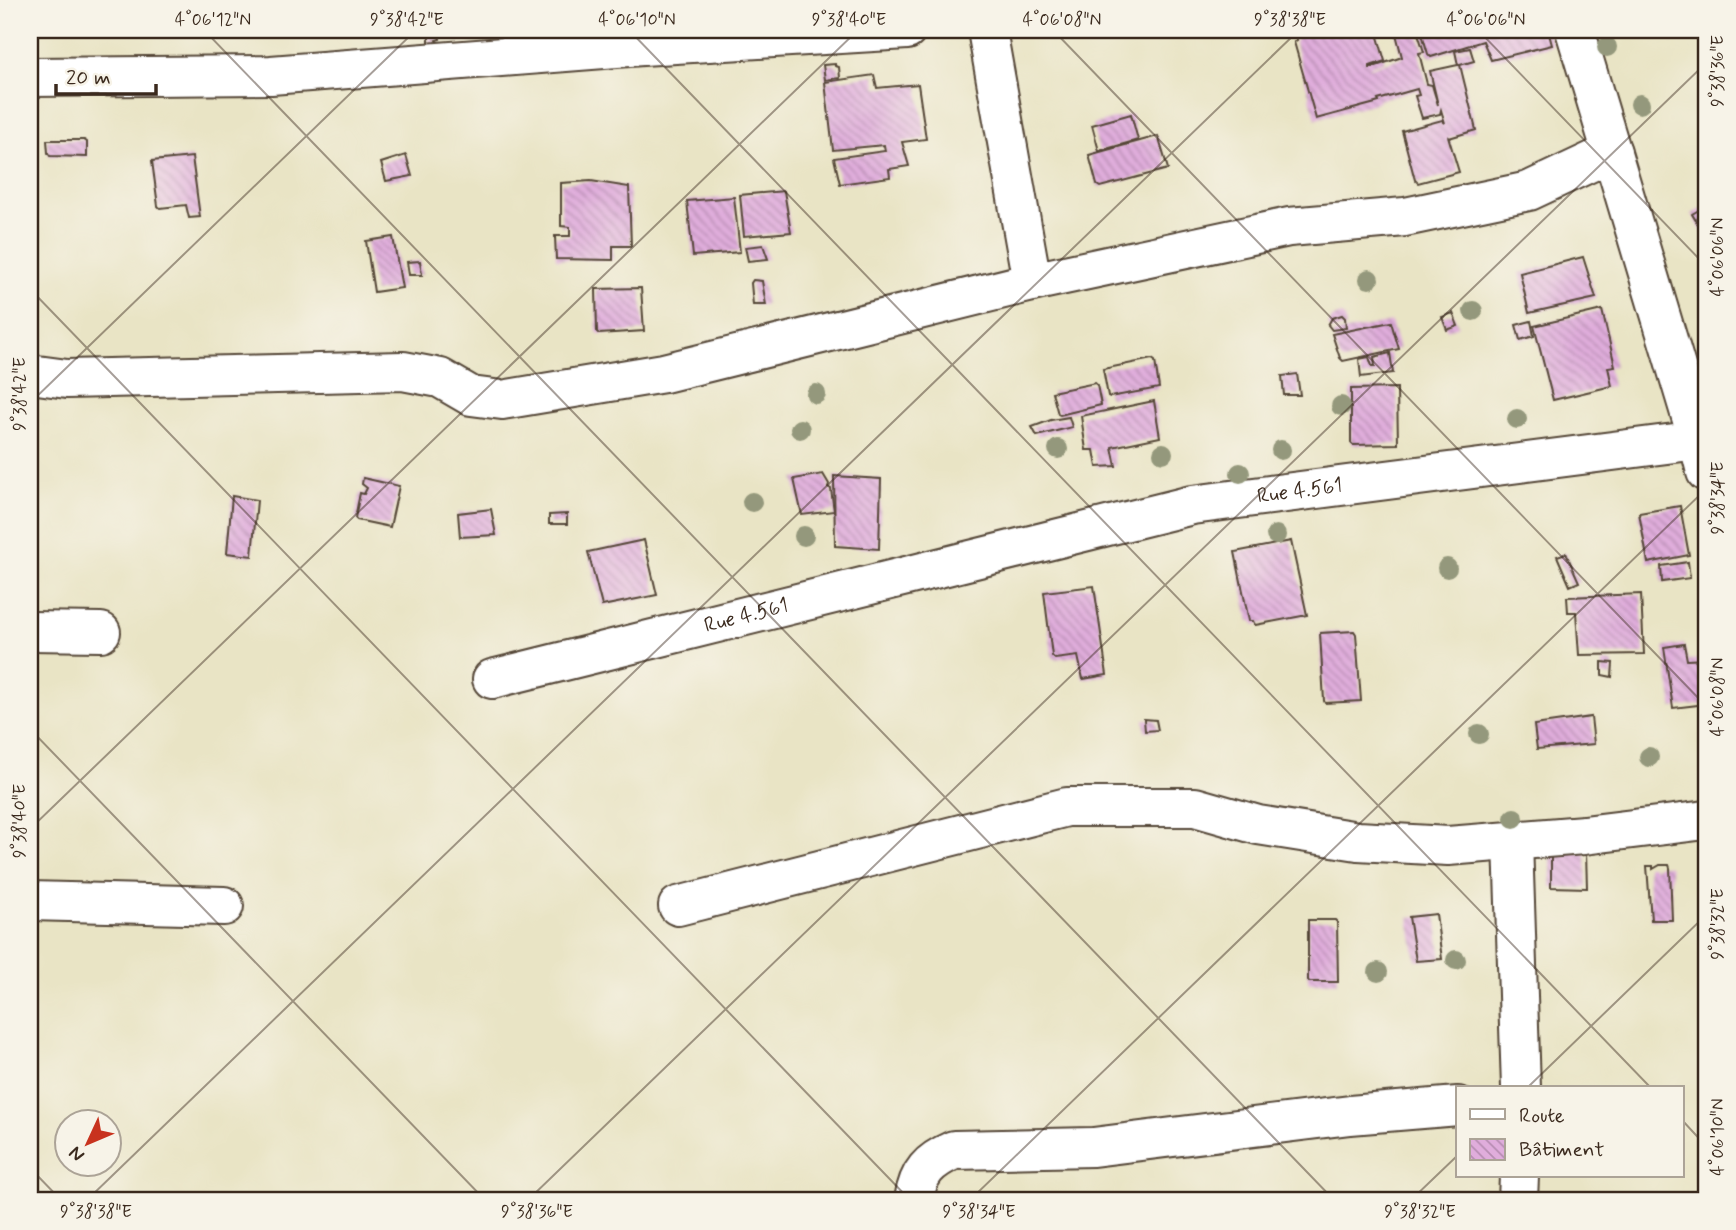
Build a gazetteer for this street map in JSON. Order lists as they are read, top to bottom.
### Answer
{
  "streets": {
    "street": ["Rue 4.561"]
  },
  "legend": ["Route", "Bâtiment"],
  "scale_bar": "20 m",
  "north": "bottom left",
  "coordinates": [
    "4°06'12\"N",
    "9°38'42\"E",
    "4°06'10\"N",
    "9°38'40\"E",
    "4°06'08\"N",
    "9°38'38\"E",
    "4°06'06\"N",
    "9°38'36\"E",
    "9°38'34\"E",
    "9°38'32\"E"
  ]
}
